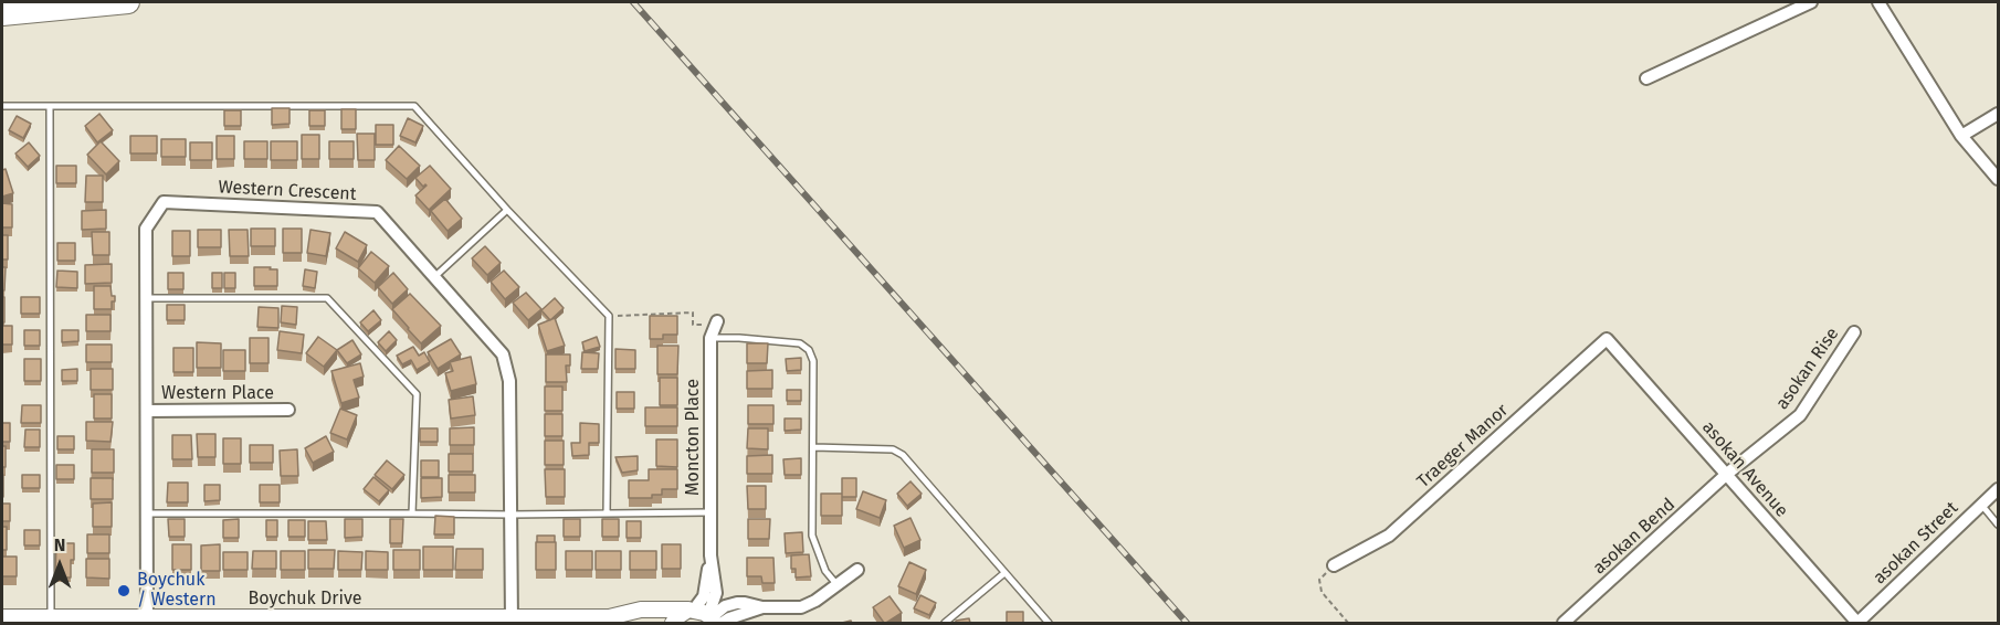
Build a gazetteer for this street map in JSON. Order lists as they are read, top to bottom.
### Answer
{
  "streets": {
    "street": [
      "Western Crescent",
      "asokan Rise",
      "Western Place",
      "Moncton Place",
      "Traeger Manor",
      "asokan Avenue",
      "asokan Bend",
      "asokan Street",
      "Boychuk Drive"
    ]
  },
  "crossings": [
    ["Western Crescent", "Western Place"],
    ["Western Crescent", "Boychuk Drive"],
    ["asokan Rise", "asokan Avenue"],
    ["asokan Rise", "asokan Bend"],
    ["Moncton Place", "Boychuk Drive"],
    ["Traeger Manor", "asokan Avenue"],
    ["asokan Avenue", "asokan Bend"],
    ["asokan Avenue", "asokan Street"]
  ],
  "places": ["Boychuk / Western"],
  "north": "top"
}
